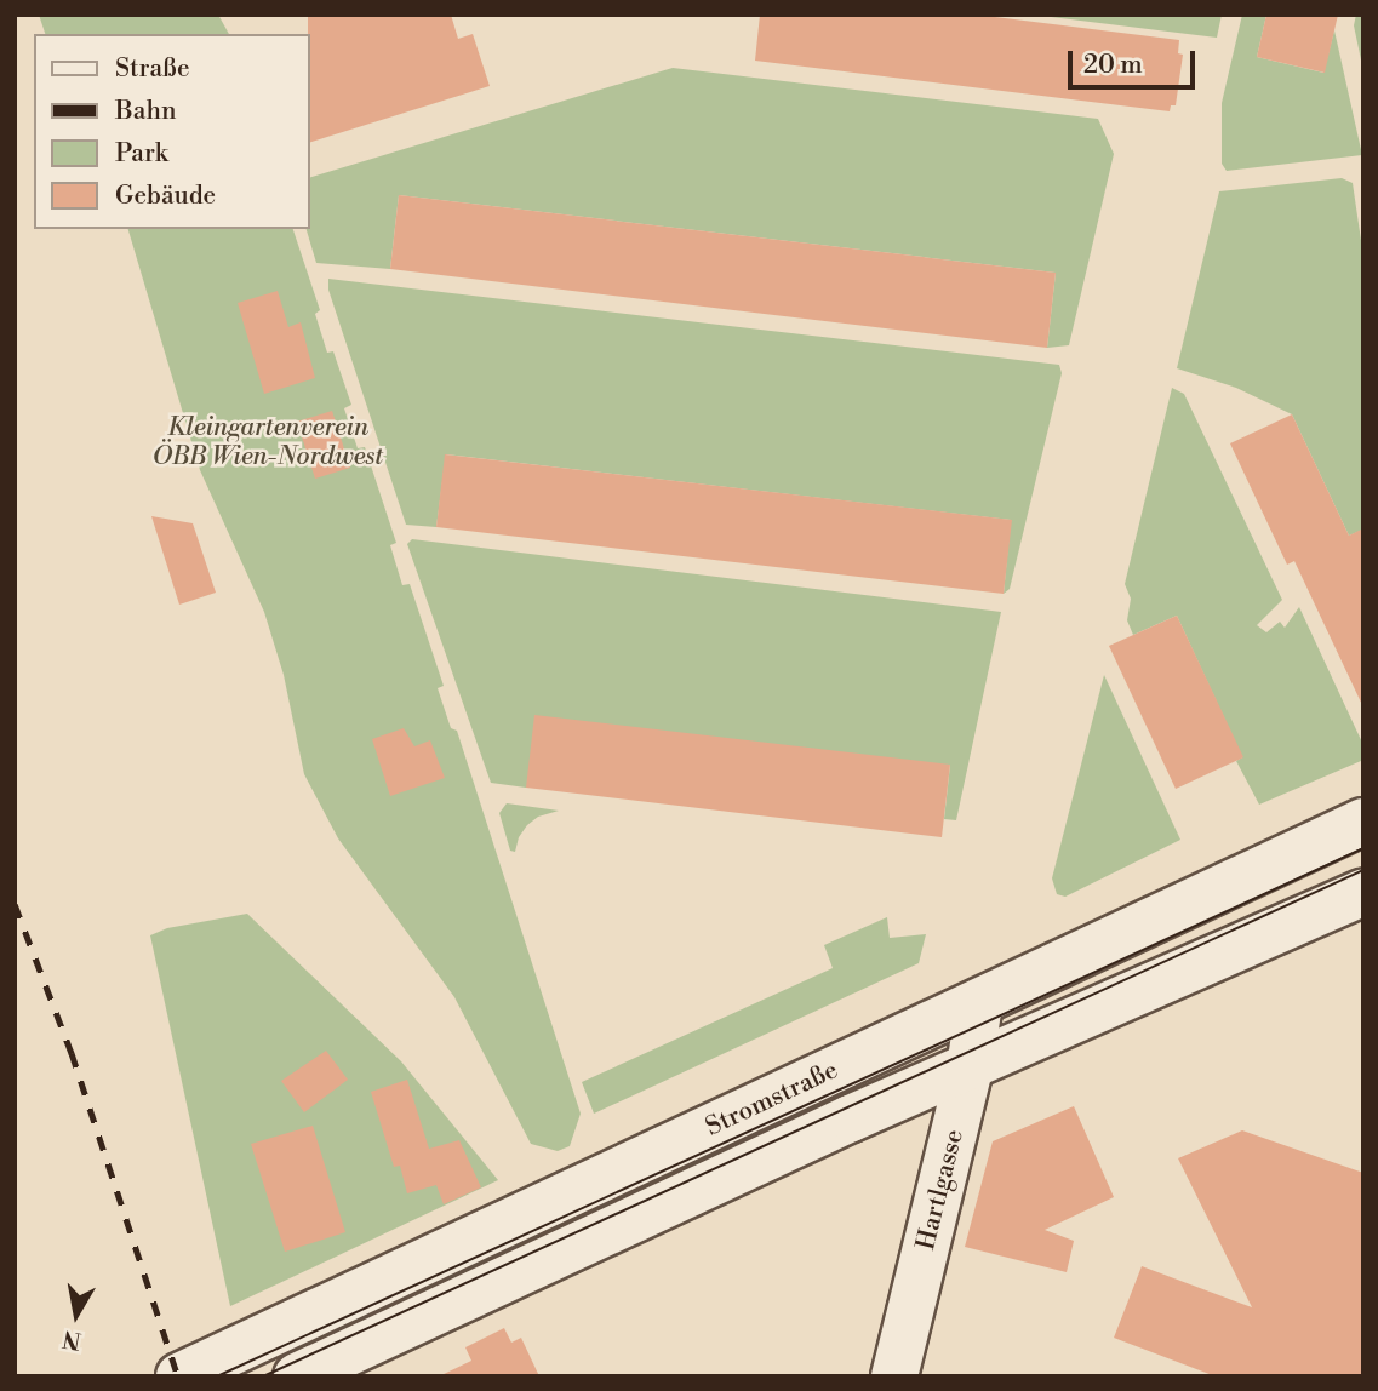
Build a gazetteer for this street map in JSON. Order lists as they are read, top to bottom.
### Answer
{
  "streets": {
    "main road": ["Stromstraße", "Hartlgasse"]
  },
  "crossings": [
    ["Stromstraße", "Hartlgasse"]
  ],
  "parks": ["Kleingartenverein ÖBB Wien-Nordwest"],
  "legend": [
    "Straße",
    "Bahn",
    "Park",
    "Gebäude"
  ],
  "scale_bar": "20 m",
  "north": "bottom"
}
